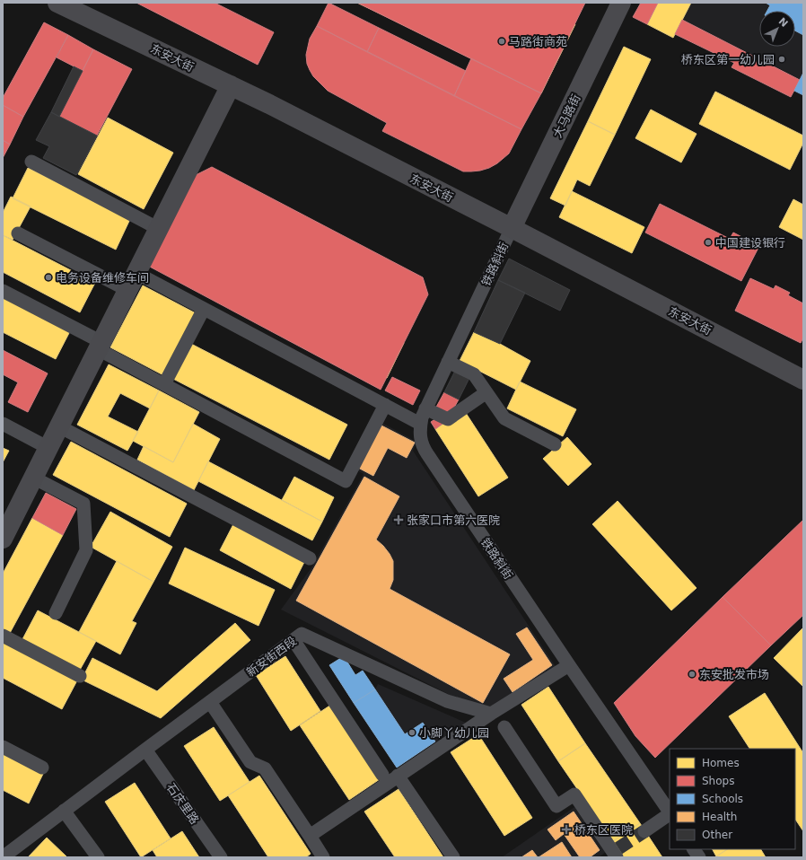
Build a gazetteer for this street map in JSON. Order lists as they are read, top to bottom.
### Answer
{
  "streets": {
    "main road": ["东安大街", "大马路街"],
    "street": ["铁路斜街", "新安街西段", "石庆里路"]
  },
  "crossings": [
    ["东安大街", "大马路街"],
    ["东安大街", "铁路斜街"],
    ["大马路街", "铁路斜街"],
    ["新安街西段", "石庆里路"]
  ],
  "places": {
    "other": [
      "马路街商苑",
      "桥东区第一幼儿园",
      "中国建设银行",
      "电务设备维修车间",
      "东安批发市场",
      "小脚丫幼儿园"
    ],
    "health": ["张家口市第六医院", "桥东区医院"]
  },
  "legend": [
    "Homes",
    "Shops",
    "Schools",
    "Health",
    "Other"
  ],
  "north": "top right"
}
